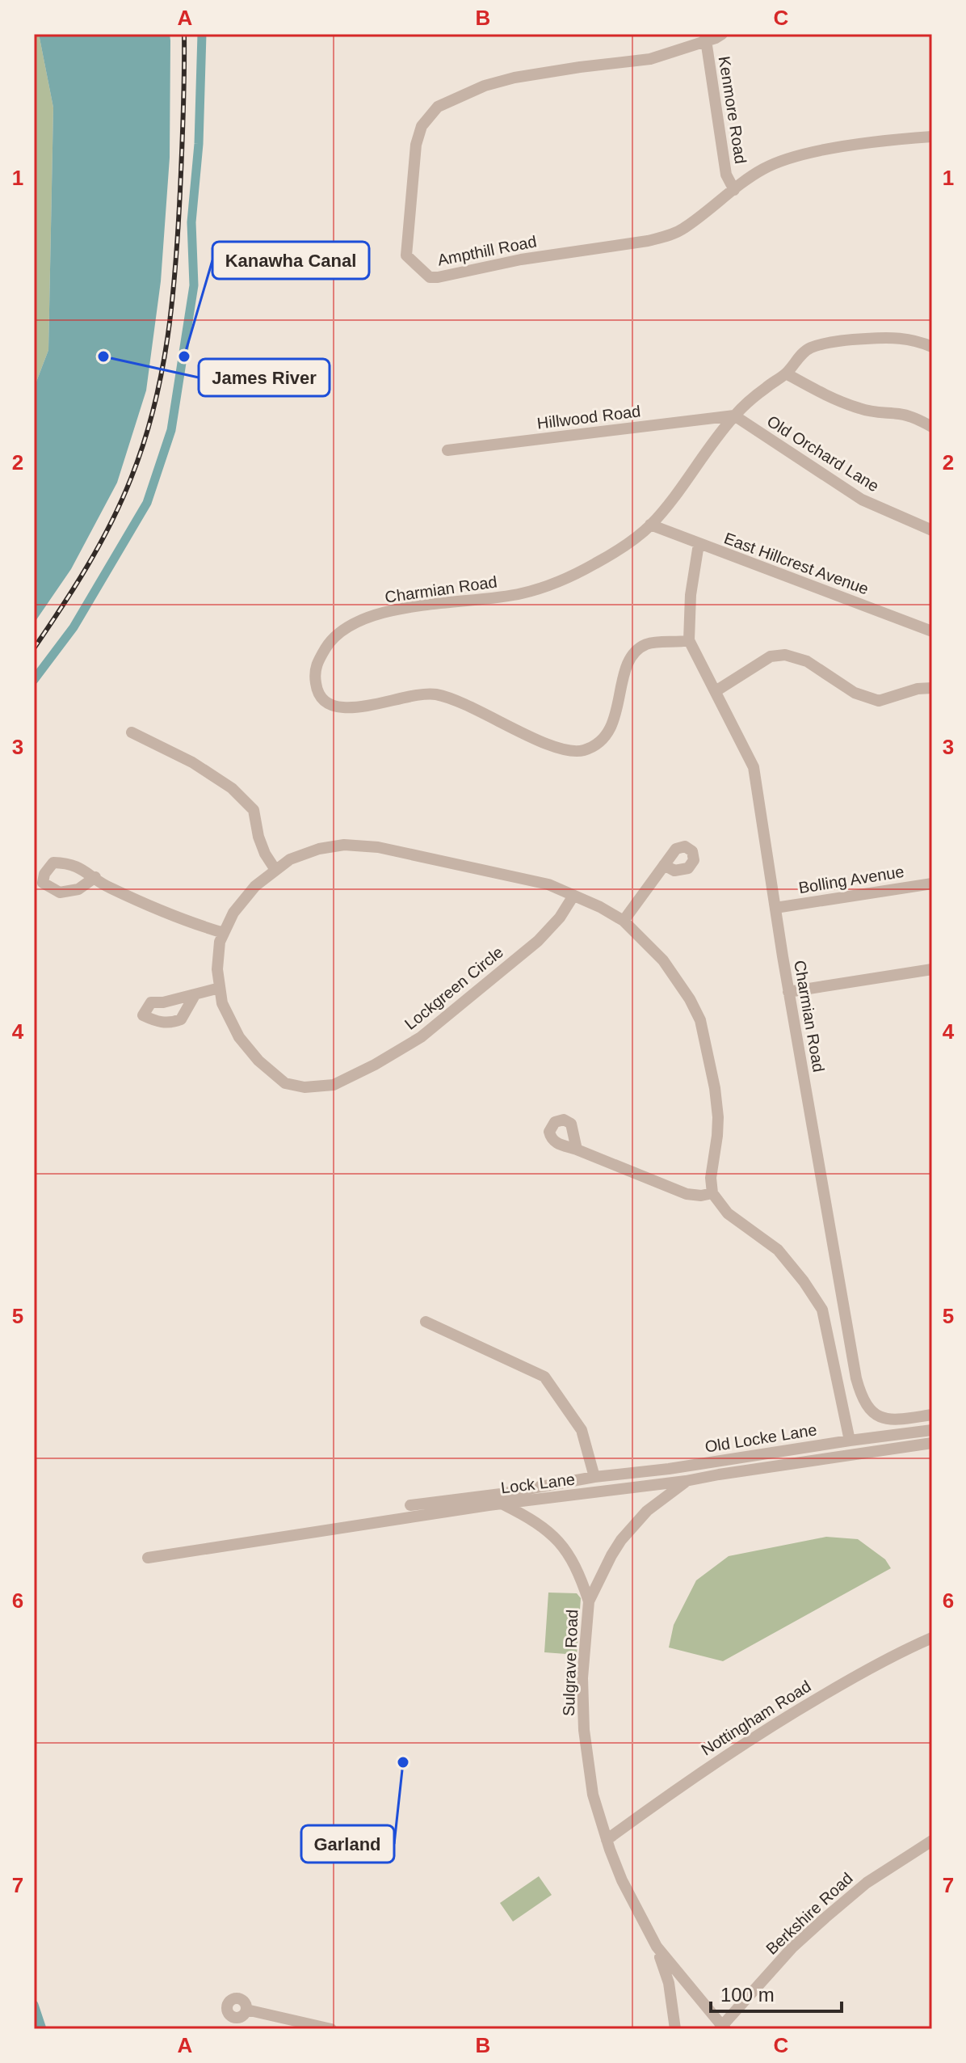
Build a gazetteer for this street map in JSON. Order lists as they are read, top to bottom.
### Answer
{
  "streets": {
    "street": [
      "Kenmore Road",
      "Ampthill Road",
      "Hillwood Road",
      "Old Orchard Lane",
      "East Hillcrest Avenue",
      "Charmian Road",
      "Bolling Avenue",
      "Lockgreen Circle",
      "Old Locke Lane",
      "Lock Lane",
      "Sulgrave Road",
      "Nottingham Road",
      "Berkshire Road"
    ]
  },
  "crossings": [
    ["Kenmore Road", "Ampthill Road"],
    ["Hillwood Road", "Old Orchard Lane"],
    ["Hillwood Road", "Charmian Road"],
    ["Old Orchard Lane", "Charmian Road"],
    ["East Hillcrest Avenue", "Charmian Road"],
    ["Charmian Road", "Bolling Avenue"],
    ["Old Locke Lane", "Lock Lane"],
    ["Lock Lane", "Sulgrave Road"],
    ["Sulgrave Road", "Nottingham Road"],
    ["Sulgrave Road", "Berkshire Road"]
  ],
  "places": ["James River", "Kanawha Canal", "Garland"],
  "scale_bar": "100 m",
  "grid": {
    "columns": ["A", "B", "C"],
    "rows": [
      "1",
      "2",
      "3",
      "4",
      "5",
      "6",
      "7"
    ]
  }
}
